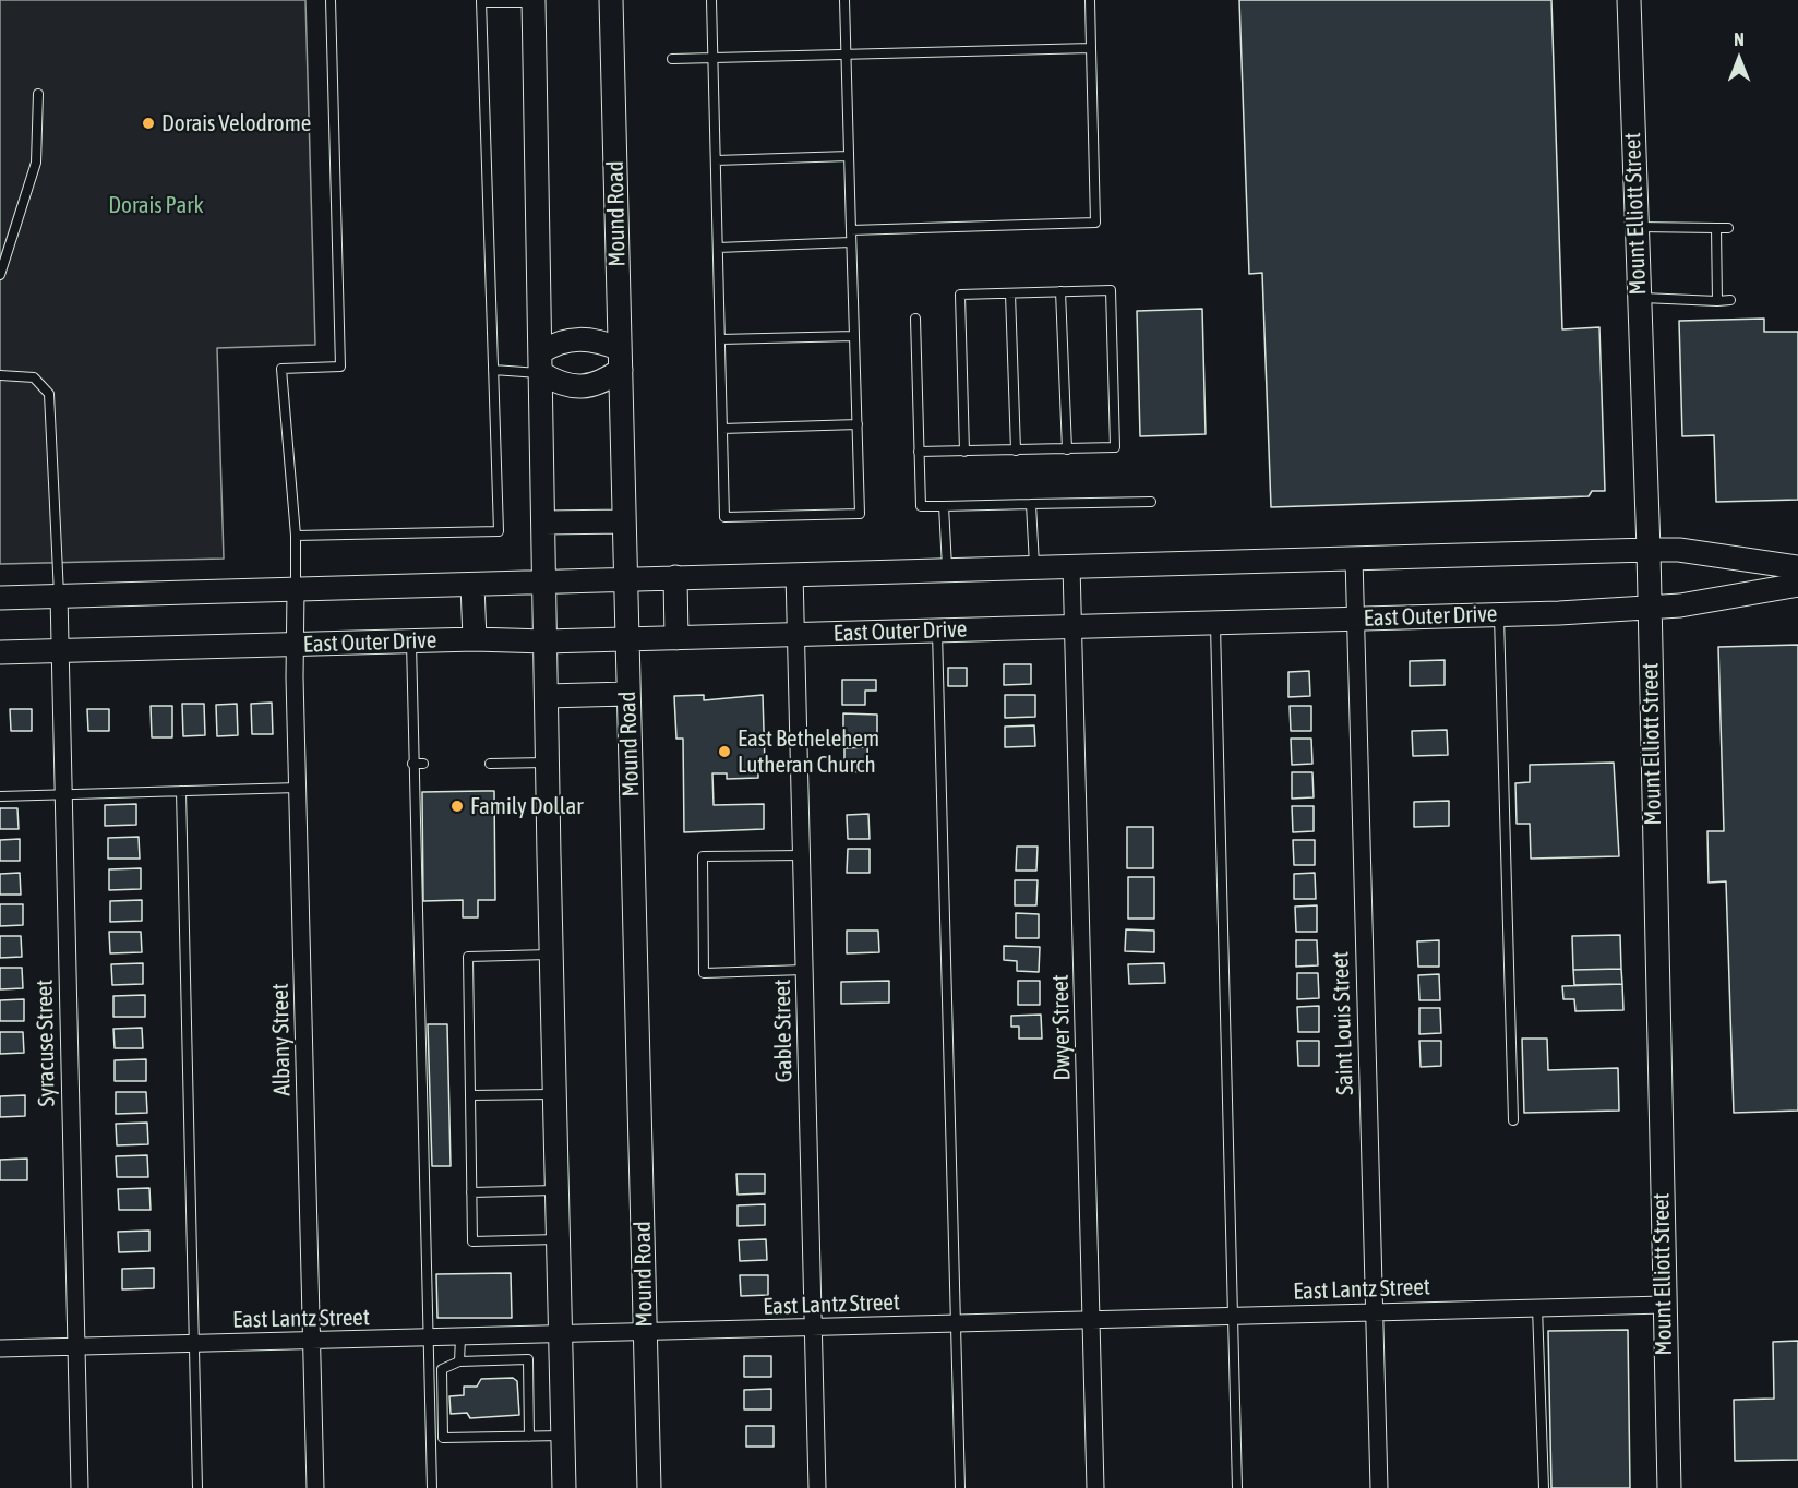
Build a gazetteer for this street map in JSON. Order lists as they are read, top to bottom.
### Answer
{
  "streets": {
    "main road": ["Mound Road", "Mount Elliott Street", "East Outer Drive"],
    "street": [
      "Saint Louis Street",
      "Dwyer Street",
      "Gable Street",
      "Albany Street",
      "Syracuse Street",
      "East Lantz Street"
    ]
  },
  "crossings": [
    ["Mound Road", "East Outer Drive"],
    ["Mound Road", "East Lantz Street"],
    ["Mount Elliott Street", "East Outer Drive"],
    ["Mount Elliott Street", "East Lantz Street"],
    ["East Outer Drive", "Saint Louis Street"],
    ["East Outer Drive", "Dwyer Street"],
    ["East Outer Drive", "Gable Street"],
    ["East Outer Drive", "Albany Street"],
    ["East Outer Drive", "Syracuse Street"],
    ["Saint Louis Street", "East Lantz Street"],
    ["Dwyer Street", "East Lantz Street"],
    ["Gable Street", "East Lantz Street"],
    ["Albany Street", "East Lantz Street"],
    ["Syracuse Street", "East Lantz Street"]
  ],
  "parks": ["Dorais Park"],
  "places": ["Dorais Velodrome", "East Bethelehem Lutheran Church", "Family Dollar"],
  "north": "top"
}
